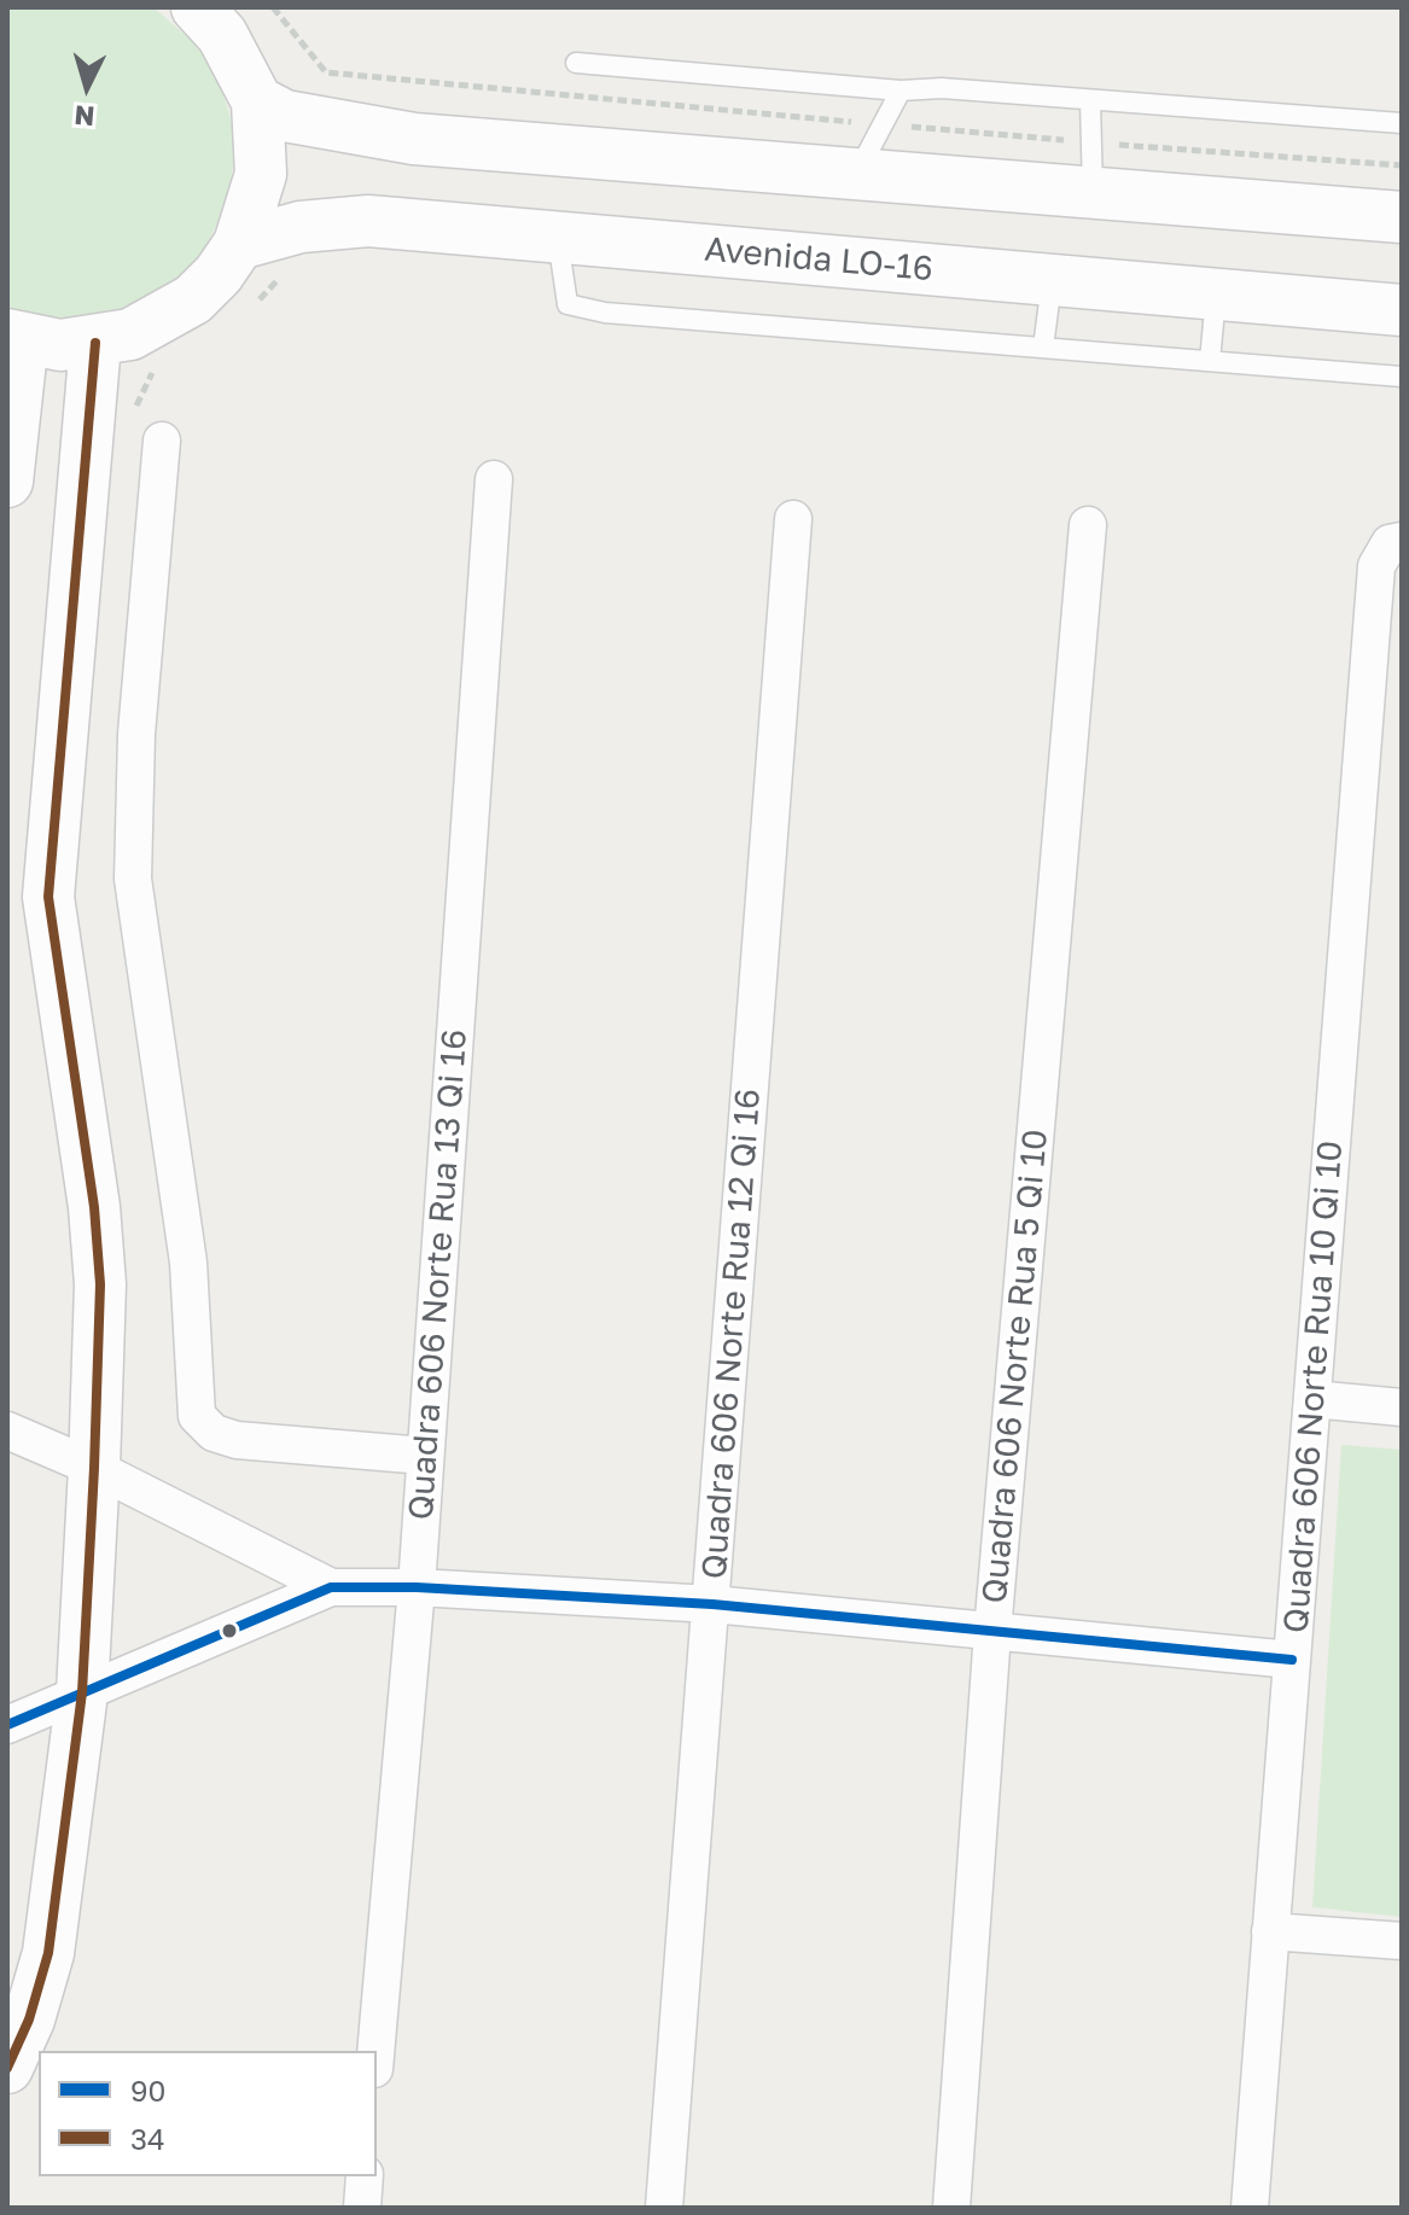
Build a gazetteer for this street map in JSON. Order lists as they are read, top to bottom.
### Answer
{
  "streets": {
    "street": [
      "Avenida LO-16",
      "Quadra 606 Norte Rua 13 Qi 16",
      "Quadra 606 Norte Rua 12 Qi 16",
      "Quadra 606 Norte Rua 5 Qi 10",
      "Quadra 606 Norte Rua 10 Qi 10"
    ]
  },
  "lines": ["transit line 34", "transit line 90"],
  "legend": ["90", "34"],
  "north": "bottom"
}
